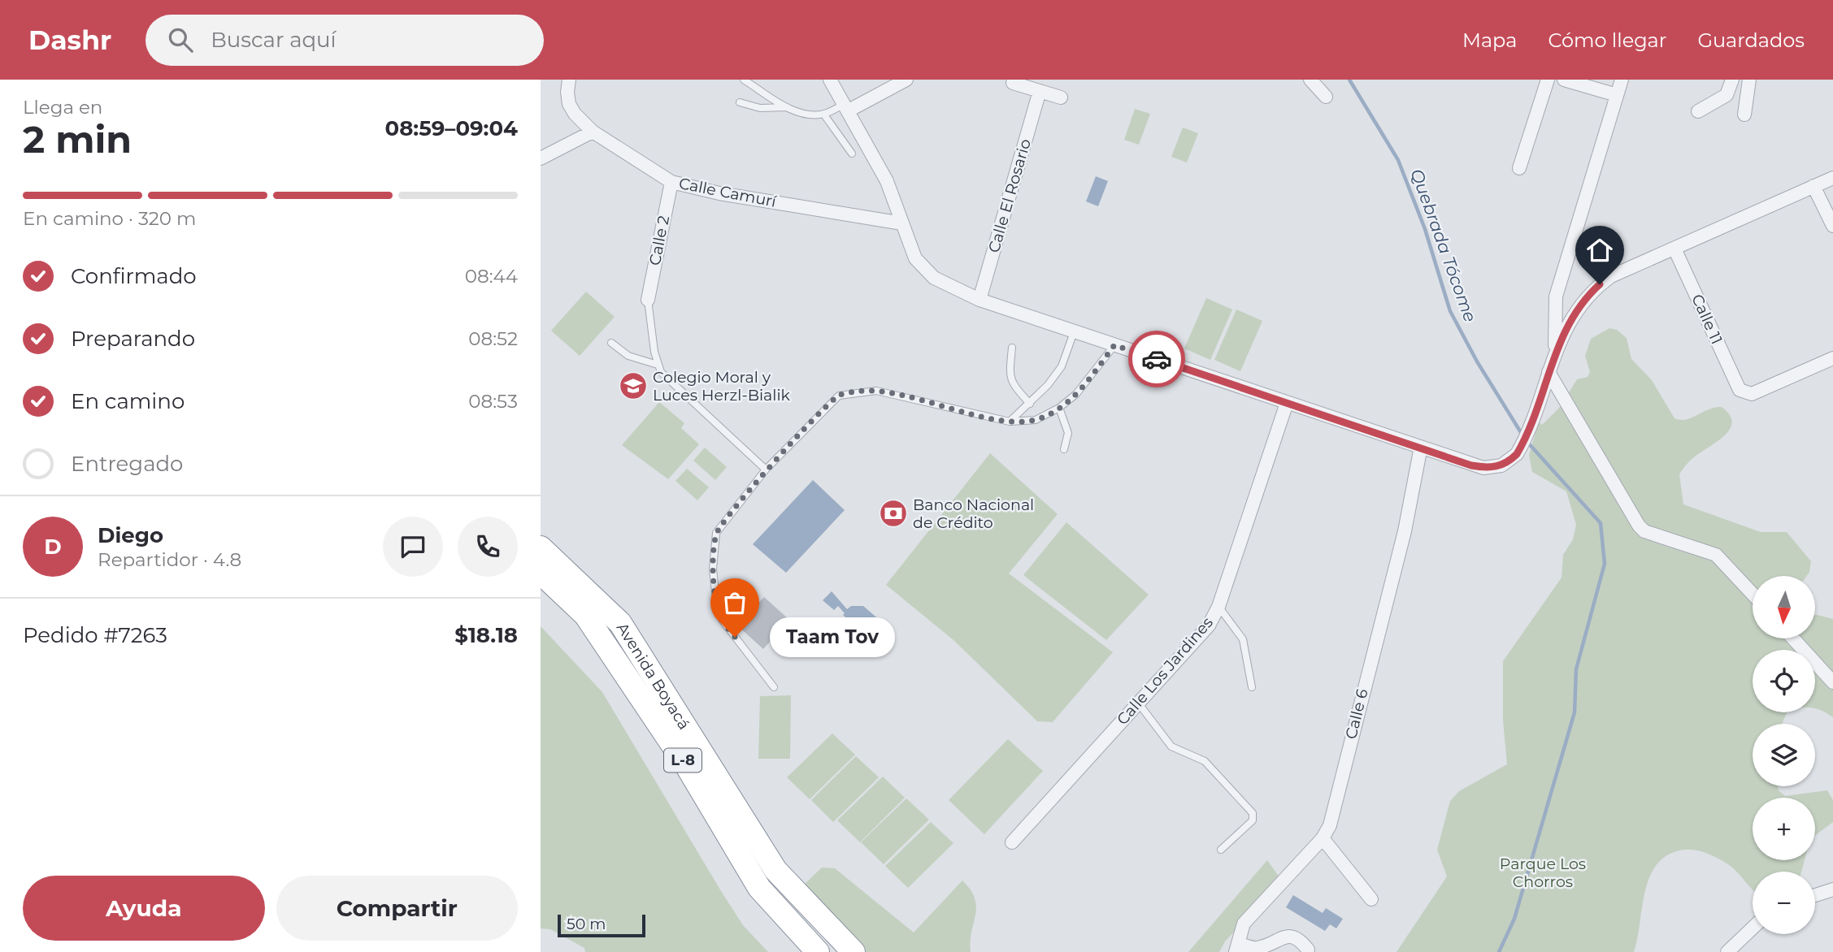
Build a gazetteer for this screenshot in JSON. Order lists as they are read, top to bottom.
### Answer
{
  "streets": {
    "highway": ["Avenida Boyacá", "L-8"],
    "street": [
      "Calle Camurí",
      "Calle El Rosario",
      "Calle 2",
      "Calle 11",
      "Calle Los Jardines",
      "Calle 6"
    ]
  },
  "crossings": [
    ["Calle Camurí", "Calle 2"]
  ],
  "water": ["Quebrada Tócome"],
  "parks": ["Parque Los Chorros"],
  "places": {
    "school or university": ["Colegio Moral y Luces Herzl-Bialik"],
    "bank": ["Banco Nacional de Crédito"],
    "other": ["Taam Tov"]
  },
  "scale_bar": "50 m",
  "north": "bottom",
  "page": {
    "header": "Dashr",
    "search": "Buscar aquí",
    "nav": ["Mapa", "Cómo llegar", "Guardados"],
    "heading": ["2 min", "Llega en", "08:59–09:04"],
    "panel": [
      "Diego",
      "Repartidor · 4.8",
      "Pedido #7263",
      "$18.18"
    ],
    "bar": "En camino · 320 m",
    "list": [
      ["Confirmado", "08:44"],
      ["Preparando", "08:52"],
      ["En camino", "08:53"],
      "Entregado"
    ],
    "round": "D",
    "map_buttons": ["+", "−"],
    "bubble": "Taam Tov",
    "buttons": ["Ayuda", "Compartir"],
    "scale": "50 m"
  }
}
